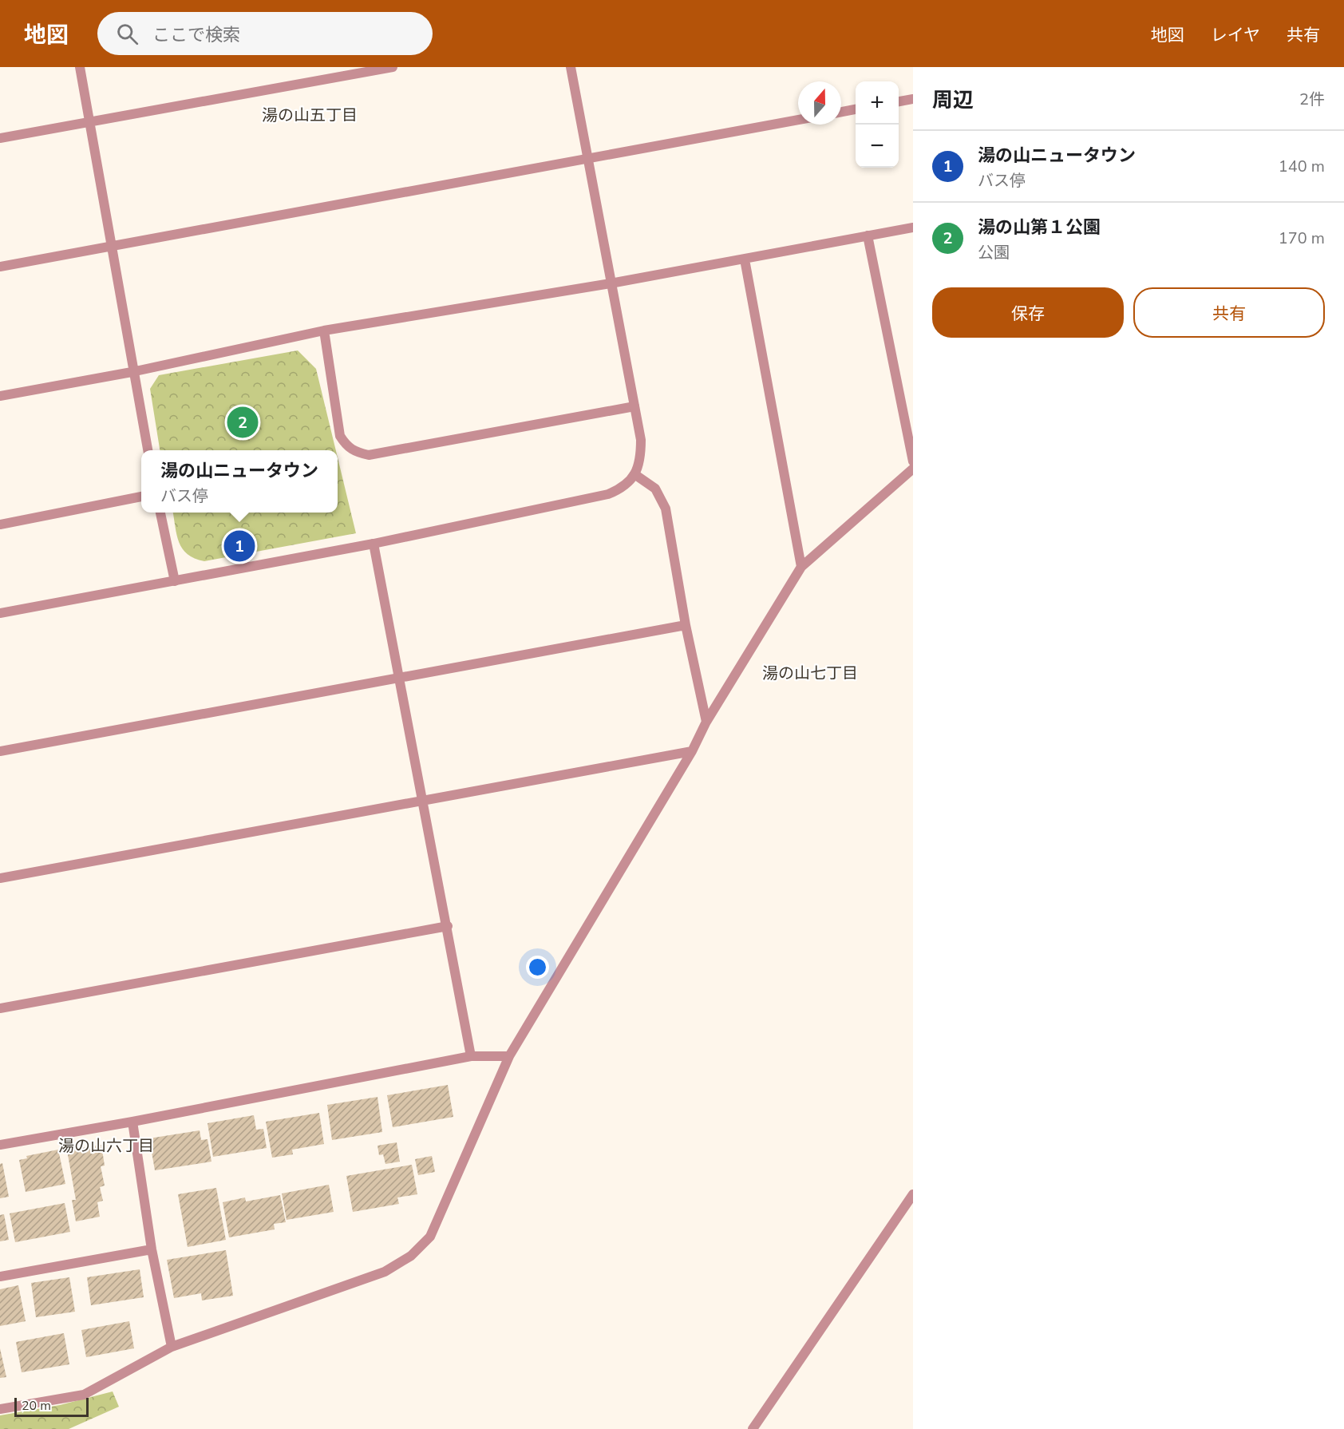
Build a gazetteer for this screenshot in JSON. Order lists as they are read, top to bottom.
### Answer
{
  "districts": ["湯の山五丁目", "湯の山七丁目", "湯の山六丁目"],
  "scale_bar": "20 m",
  "north": "top",
  "page": {
    "header": "地図",
    "search": "ここで検索",
    "nav": ["地図", "レイヤ", "共有"],
    "heading": ["周辺", "2件"],
    "map_buttons": ["+", "−"],
    "list": [
      {
        "mark": "1",
        "name": "湯の山ニュータウン",
        "note": "バス停",
        "value": "140 m"
      },
      {
        "mark": "2",
        "name": "湯の山第１公園",
        "note": "公園",
        "value": "170 m"
      }
    ],
    "buttons": ["保存", "共有"],
    "pins": ["2", "1"],
    "popup": ["湯の山ニュータウン", "バス停"],
    "scale": "20 m"
  }
}
